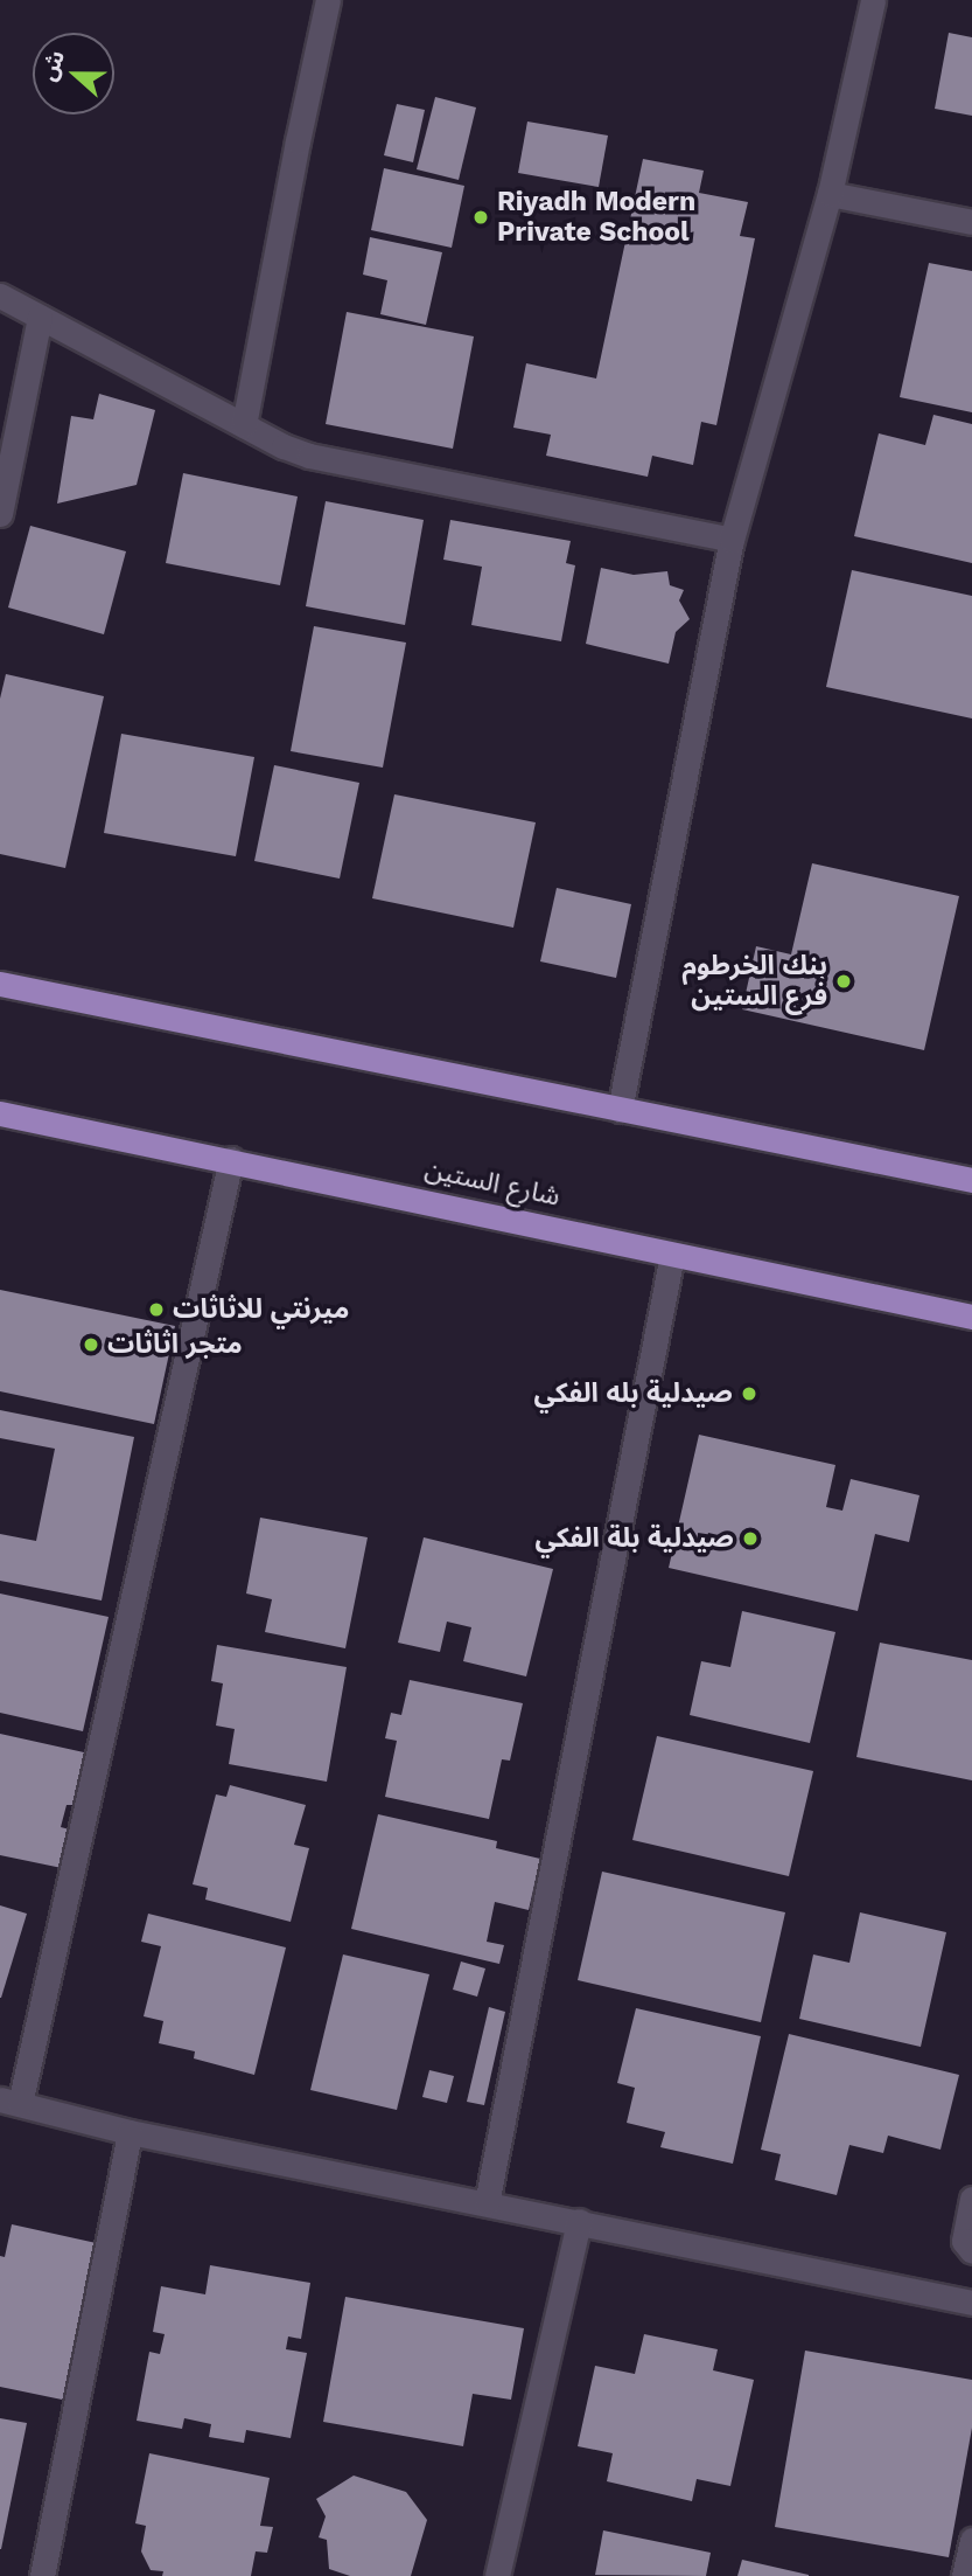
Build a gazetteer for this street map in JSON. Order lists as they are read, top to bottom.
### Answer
{
  "streets": {
    "main road": ["شارع الستين"]
  },
  "places": [
    "Riyadh Modern Private School",
    "بنك الخرطوم فرع الستين",
    "ميرنتي للاثاثات",
    "متجر اثاثات",
    "صيدلية بله الفكي",
    "صيدلية بلة الفكي"
  ],
  "north": "left"
}
